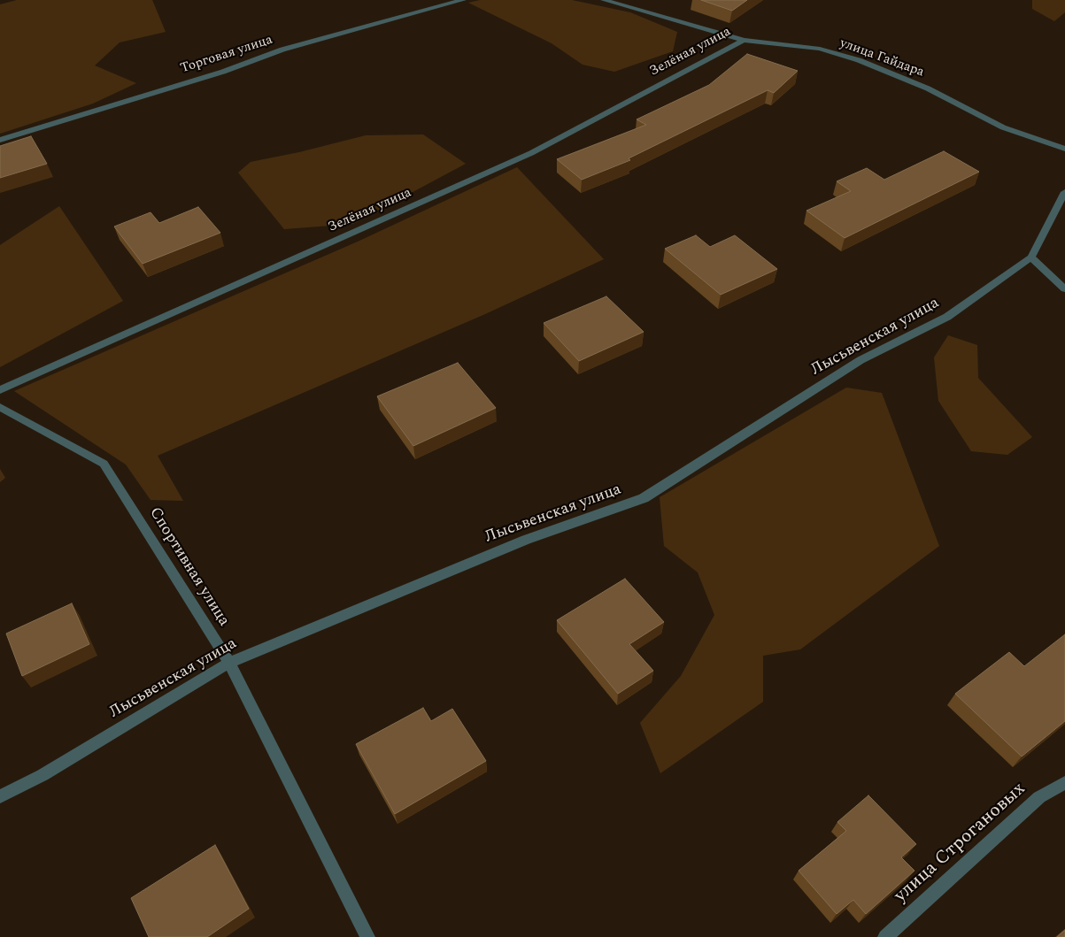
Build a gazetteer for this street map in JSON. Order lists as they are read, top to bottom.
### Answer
{
  "streets": {
    "street": [
      "Зелёная улица",
      "Торговая улица",
      "улица Гайдара",
      "Лысьвенская улица",
      "Спортивная улица",
      "улица Строгановых"
    ]
  },
  "crossings": [
    ["Зелёная улица", "улица Гайдара"],
    ["Лысьвенская улица", "Спортивная улица"]
  ]
}
